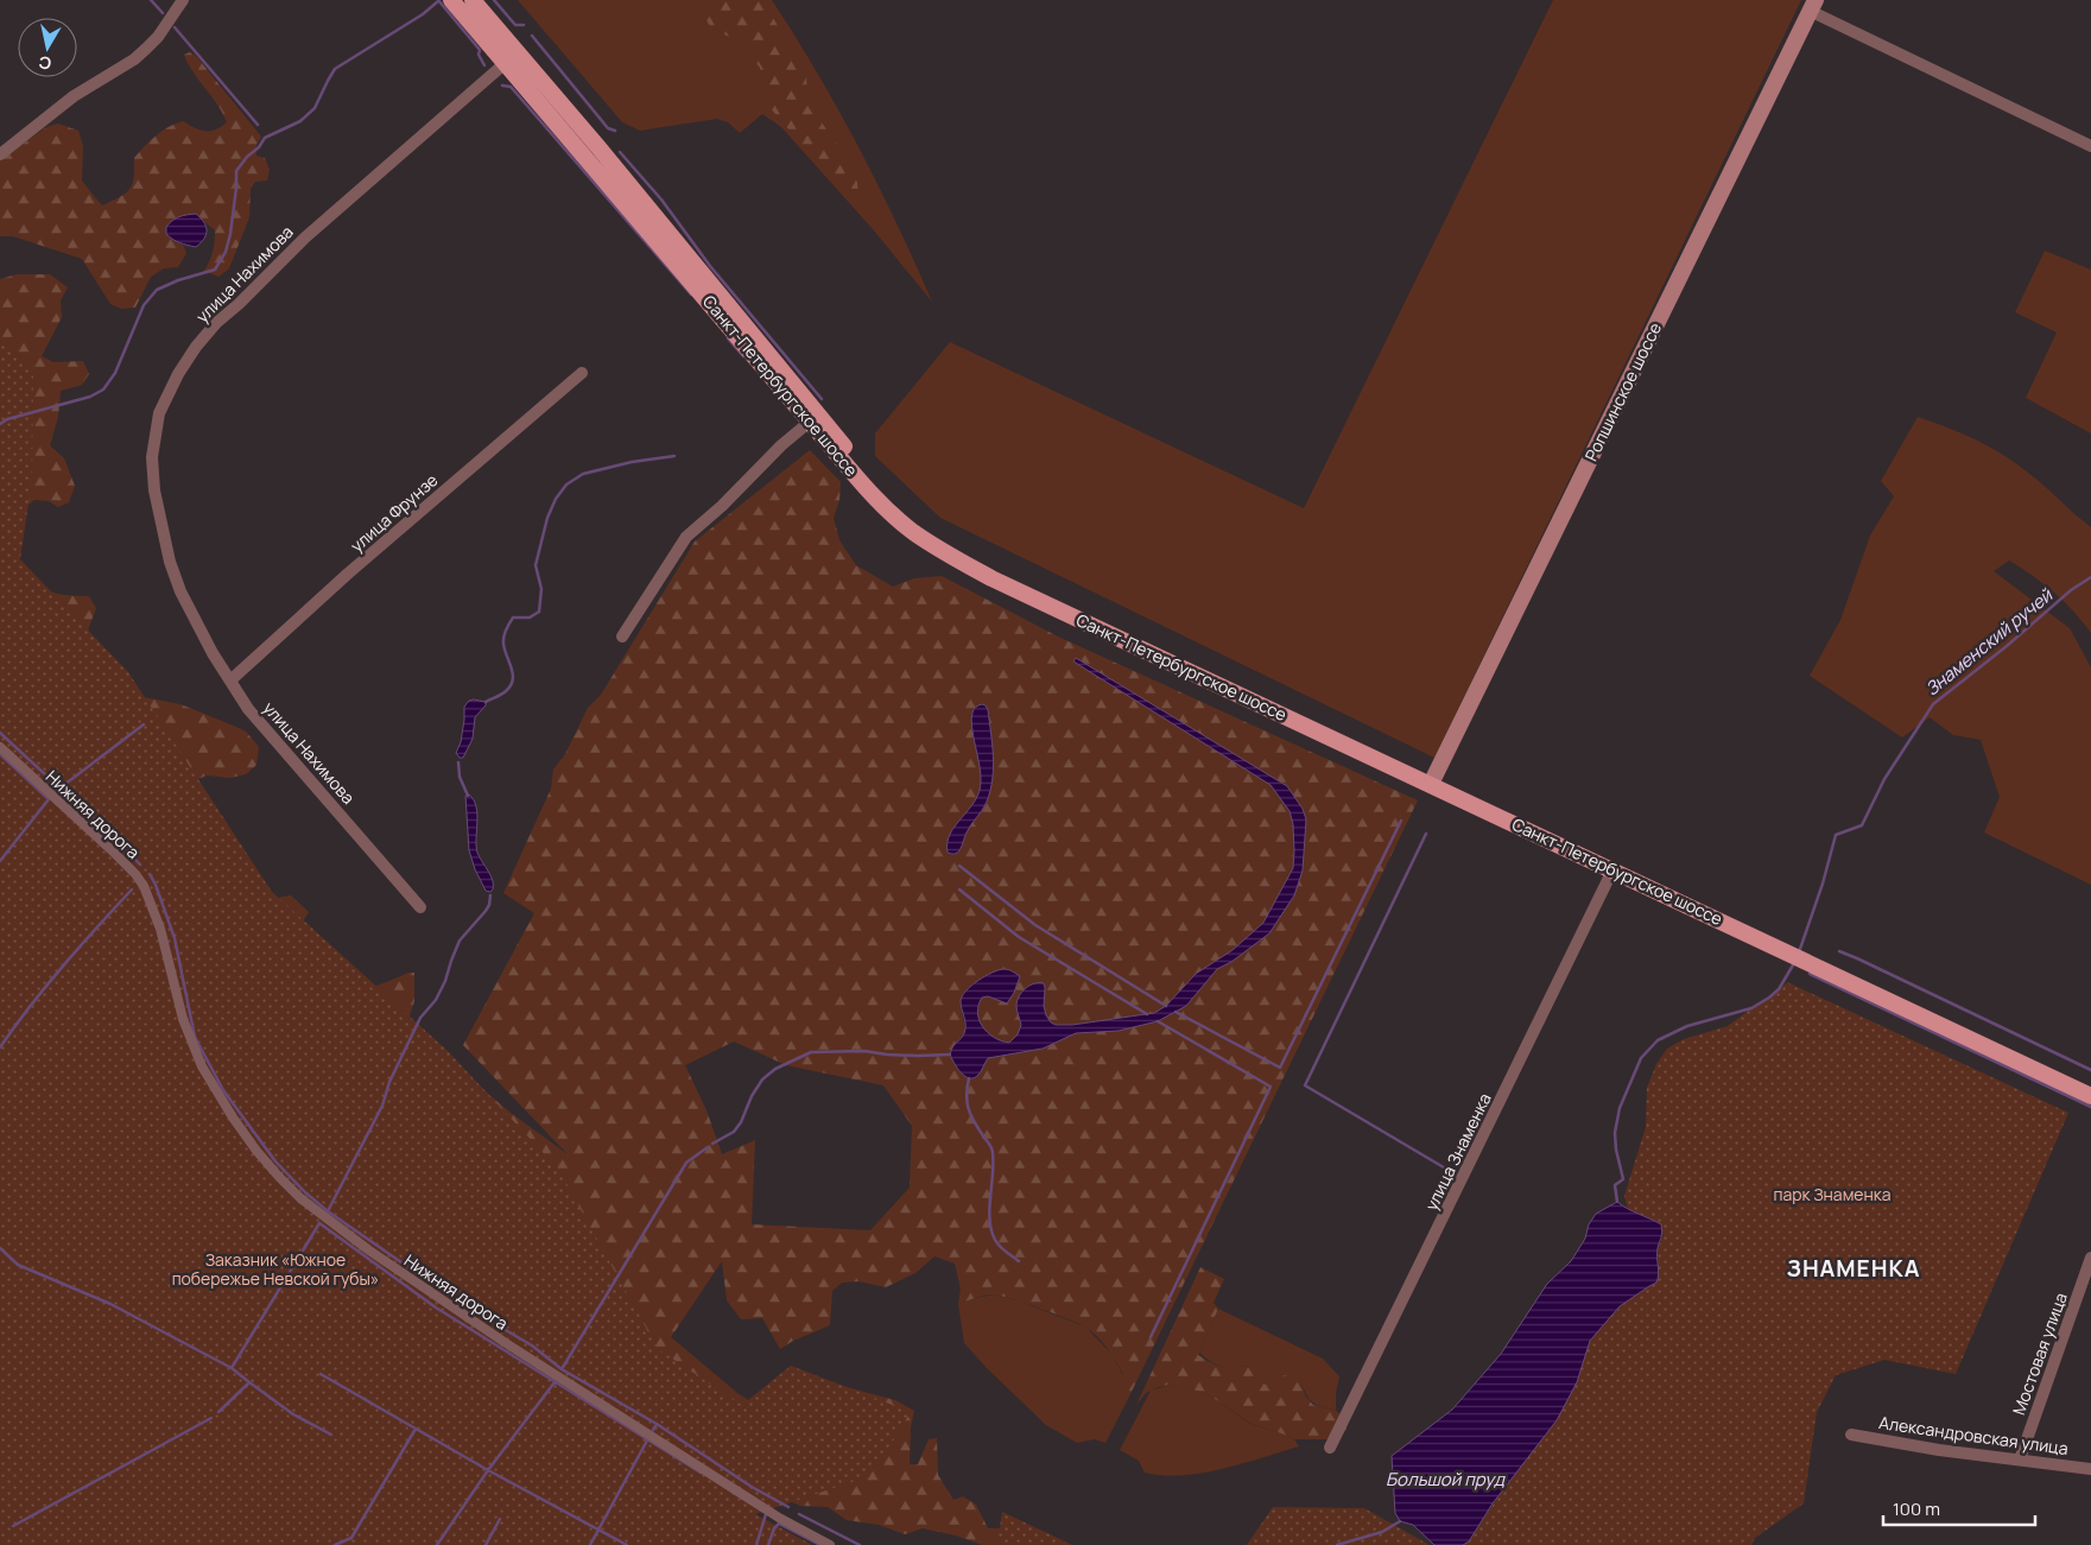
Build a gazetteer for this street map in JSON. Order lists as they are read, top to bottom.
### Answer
{
  "streets": {
    "main road": ["Санкт-Петербургское шоссе", "Ропшинское шоссе"],
    "street": [
      "улица Нахимова",
      "улица Фрунзе",
      "Нижняя дорога",
      "улица Знаменка",
      "Мостовая улица",
      "Александровская улица"
    ]
  },
  "crossings": [
    ["улица Нахимова", "Санкт-Петербургское шоссе"],
    ["улица Нахимова", "улица Фрунзе"],
    ["Санкт-Петербургское шоссе", "Ропшинское шоссе"],
    ["Санкт-Петербургское шоссе", "улица Знаменка"],
    ["Мостовая улица", "Александровская улица"]
  ],
  "districts": ["ЗНАМЕНКА"],
  "water": ["Знаменский ручей", "Большой пруд"],
  "parks": ["парк Знаменка", "Заказник «Южное побережье Невской губы»"],
  "scale_bar": "100 m",
  "north": "bottom"
}
